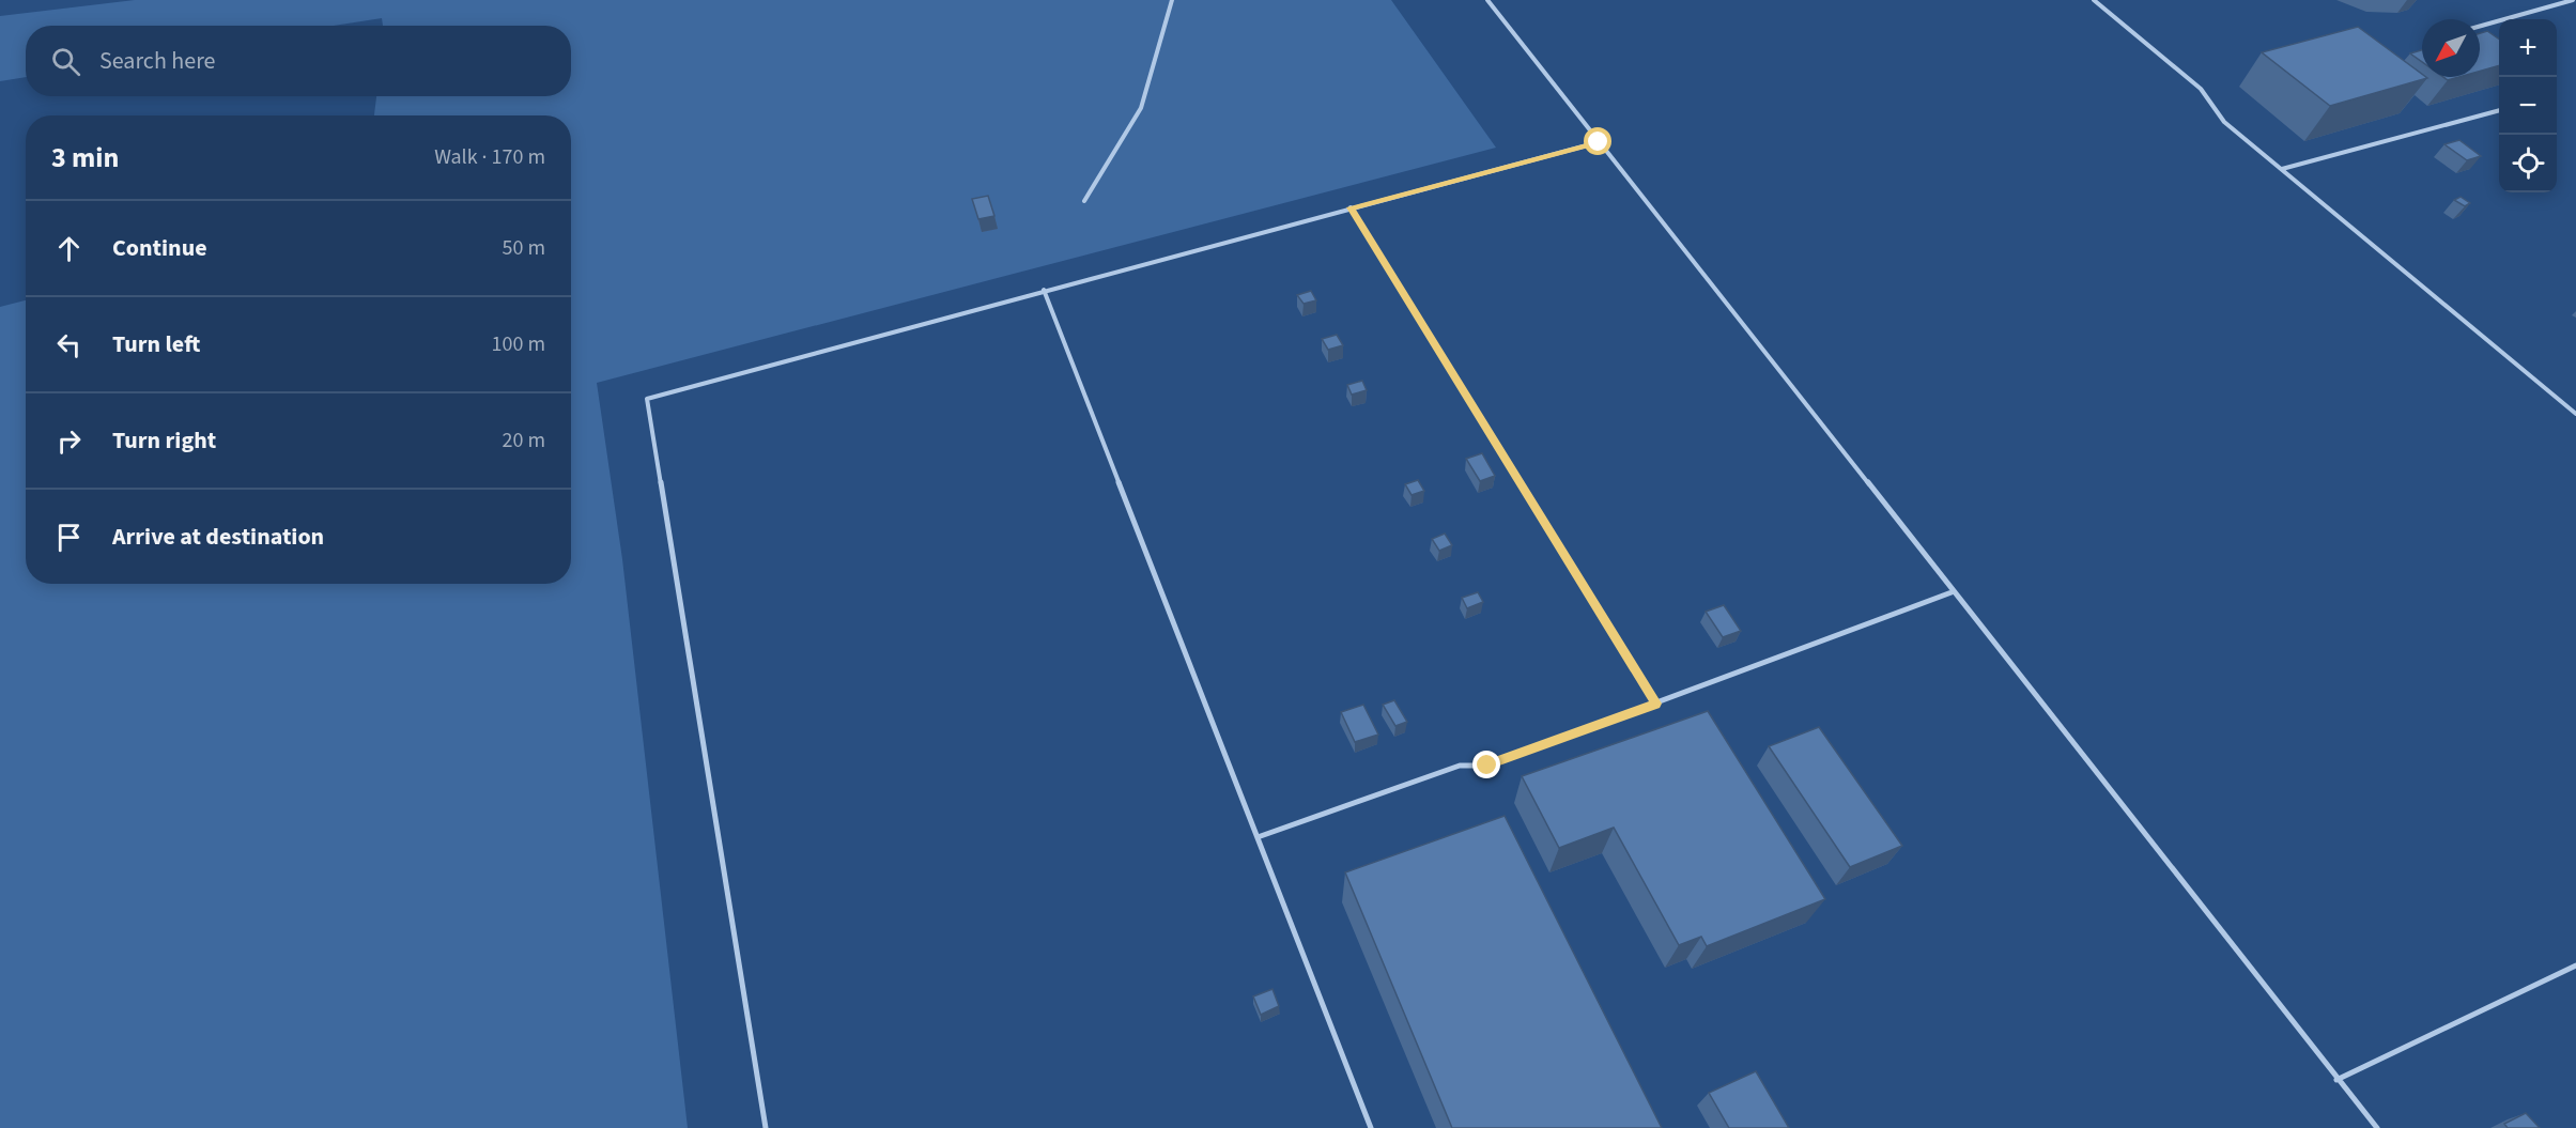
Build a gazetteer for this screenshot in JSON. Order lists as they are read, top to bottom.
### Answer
{
  "north": "bottom left",
  "page": {
    "map_buttons": ["+", "−"],
    "search": "Search here",
    "heading": ["3 min", "Walk · 170 m"],
    "list": [
      ["Continue", "50 m"],
      ["Turn left", "100 m"],
      ["Turn right", "20 m"],
      "Arrive at destination"
    ]
  }
}
